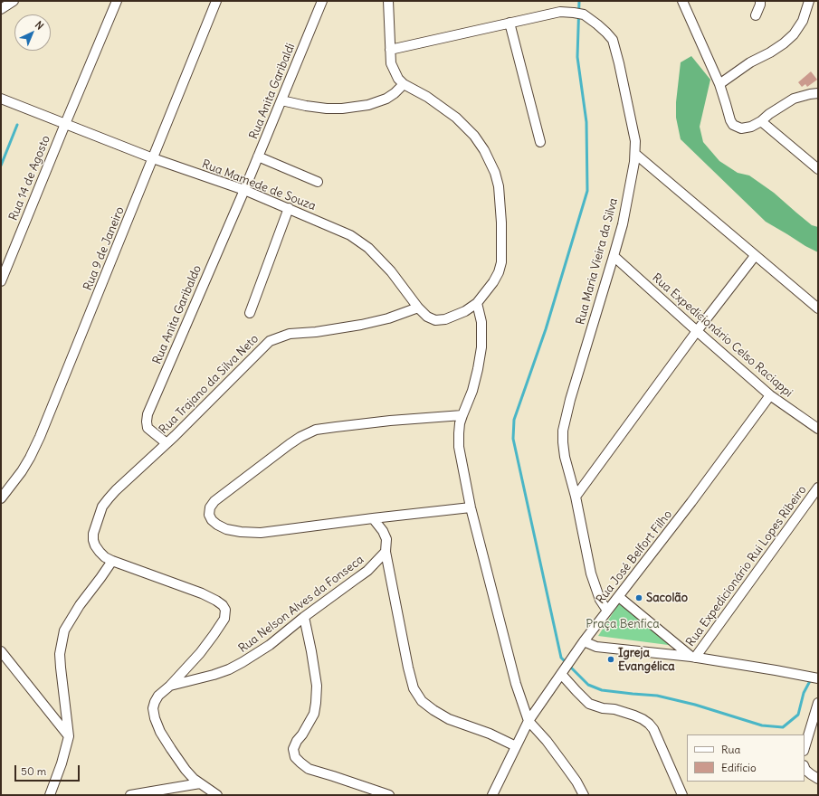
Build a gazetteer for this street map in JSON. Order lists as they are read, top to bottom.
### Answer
{
  "streets": {
    "street": [
      "Rua Anita Garibaldi",
      "Rua 14 de Agosto",
      "Rua Mamede de Souza",
      "Rua 9 de Janeiro",
      "Rua Maria Vieira da Silva",
      "Rua Anita Garibaldo",
      "Rua Expedicionário Celso Raciappi",
      "Rua Trajano da Silva Neto",
      "Rua José Belfort Filho",
      "Rua Expedicionário Rui Lopes Ribeiro",
      "Rua Nelson Alves da Fonseca"
    ]
  },
  "crossings": [
    ["Rua Anita Garibaldi", "Rua Mamede de Souza"],
    ["Rua Anita Garibaldi", "Rua Anita Garibaldo"],
    ["Rua 14 de Agosto", "Rua Mamede de Souza"],
    ["Rua Mamede de Souza", "Rua 9 de Janeiro"],
    ["Rua Mamede de Souza", "Rua Anita Garibaldo"],
    ["Rua Mamede de Souza", "Rua Trajano da Silva Neto"],
    ["Rua Maria Vieira da Silva", "Rua Expedicionário Celso Raciappi"],
    ["Rua Maria Vieira da Silva", "Rua José Belfort Filho"],
    ["Rua Anita Garibaldo", "Rua Trajano da Silva Neto"],
    ["Rua Expedicionário Celso Raciappi", "Rua José Belfort Filho"],
    ["Rua Trajano da Silva Neto", "Rua Nelson Alves da Fonseca"]
  ],
  "parks": ["Praça Benfica"],
  "places": ["Sacolão", "Igreja Evangélica"],
  "legend": ["Rua", "Edifício"],
  "scale_bar": "50 m",
  "north": "top right"
}
